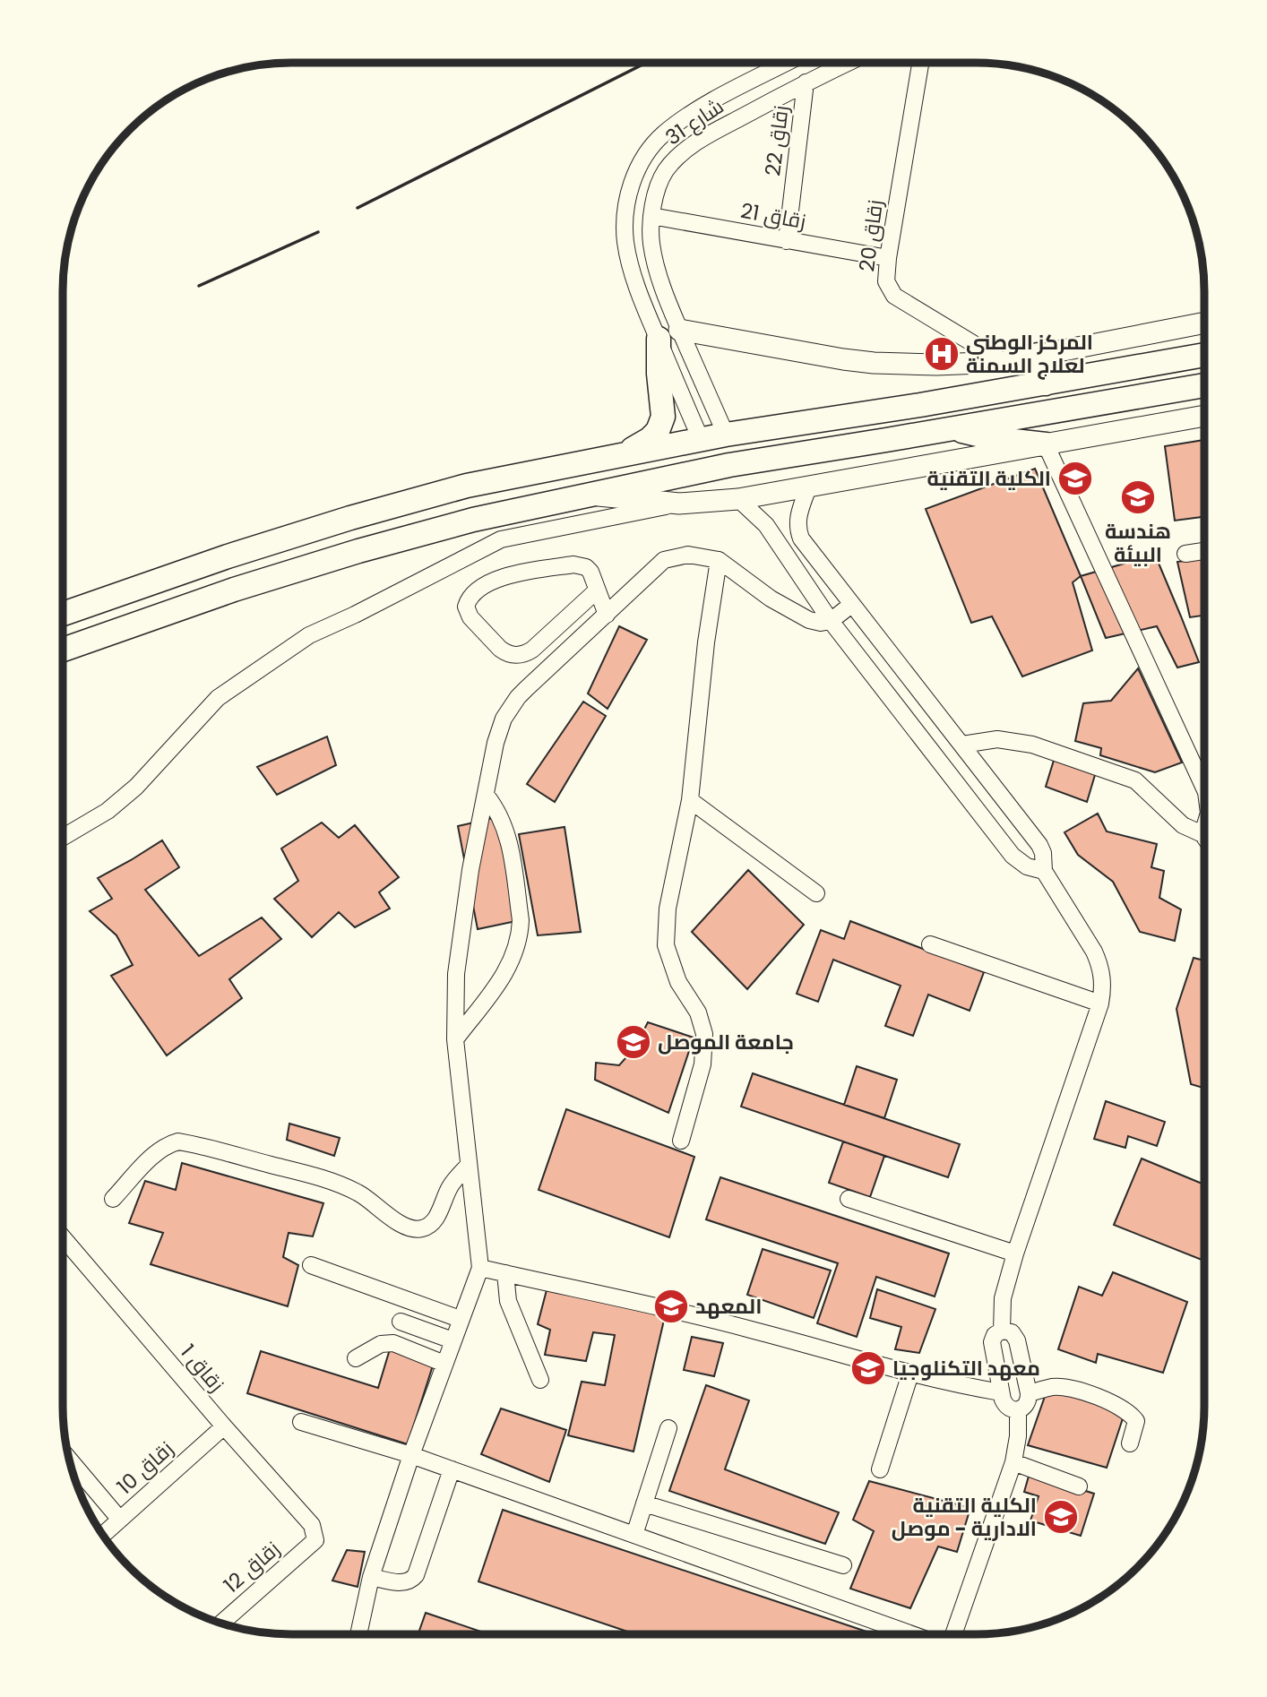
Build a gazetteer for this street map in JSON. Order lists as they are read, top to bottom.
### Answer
{
  "streets": {
    "street": [
      "شارع 31",
      "زقاق 22",
      "زقاق 21",
      "زقاق 20",
      "زقاق 1",
      "زقاق 10",
      "زقاق 12"
    ]
  },
  "crossings": [
    ["شارع 31", "زقاق 22"],
    ["شارع 31", "زقاق 21"],
    ["زقاق 22", "زقاق 21"],
    ["زقاق 21", "زقاق 20"],
    ["زقاق 1", "زقاق 10"],
    ["زقاق 1", "زقاق 12"]
  ],
  "places": {
    "hospital": ["المركز الوطني لعلاج السمنة"],
    "school or university": [
      "الكلية التقنية",
      "هندسة البيئة",
      "جامعة الموصل",
      "المعهد",
      "معهد التكنلوجيا",
      "الكلية التقنية الادارية - موصل"
    ]
  }
}
